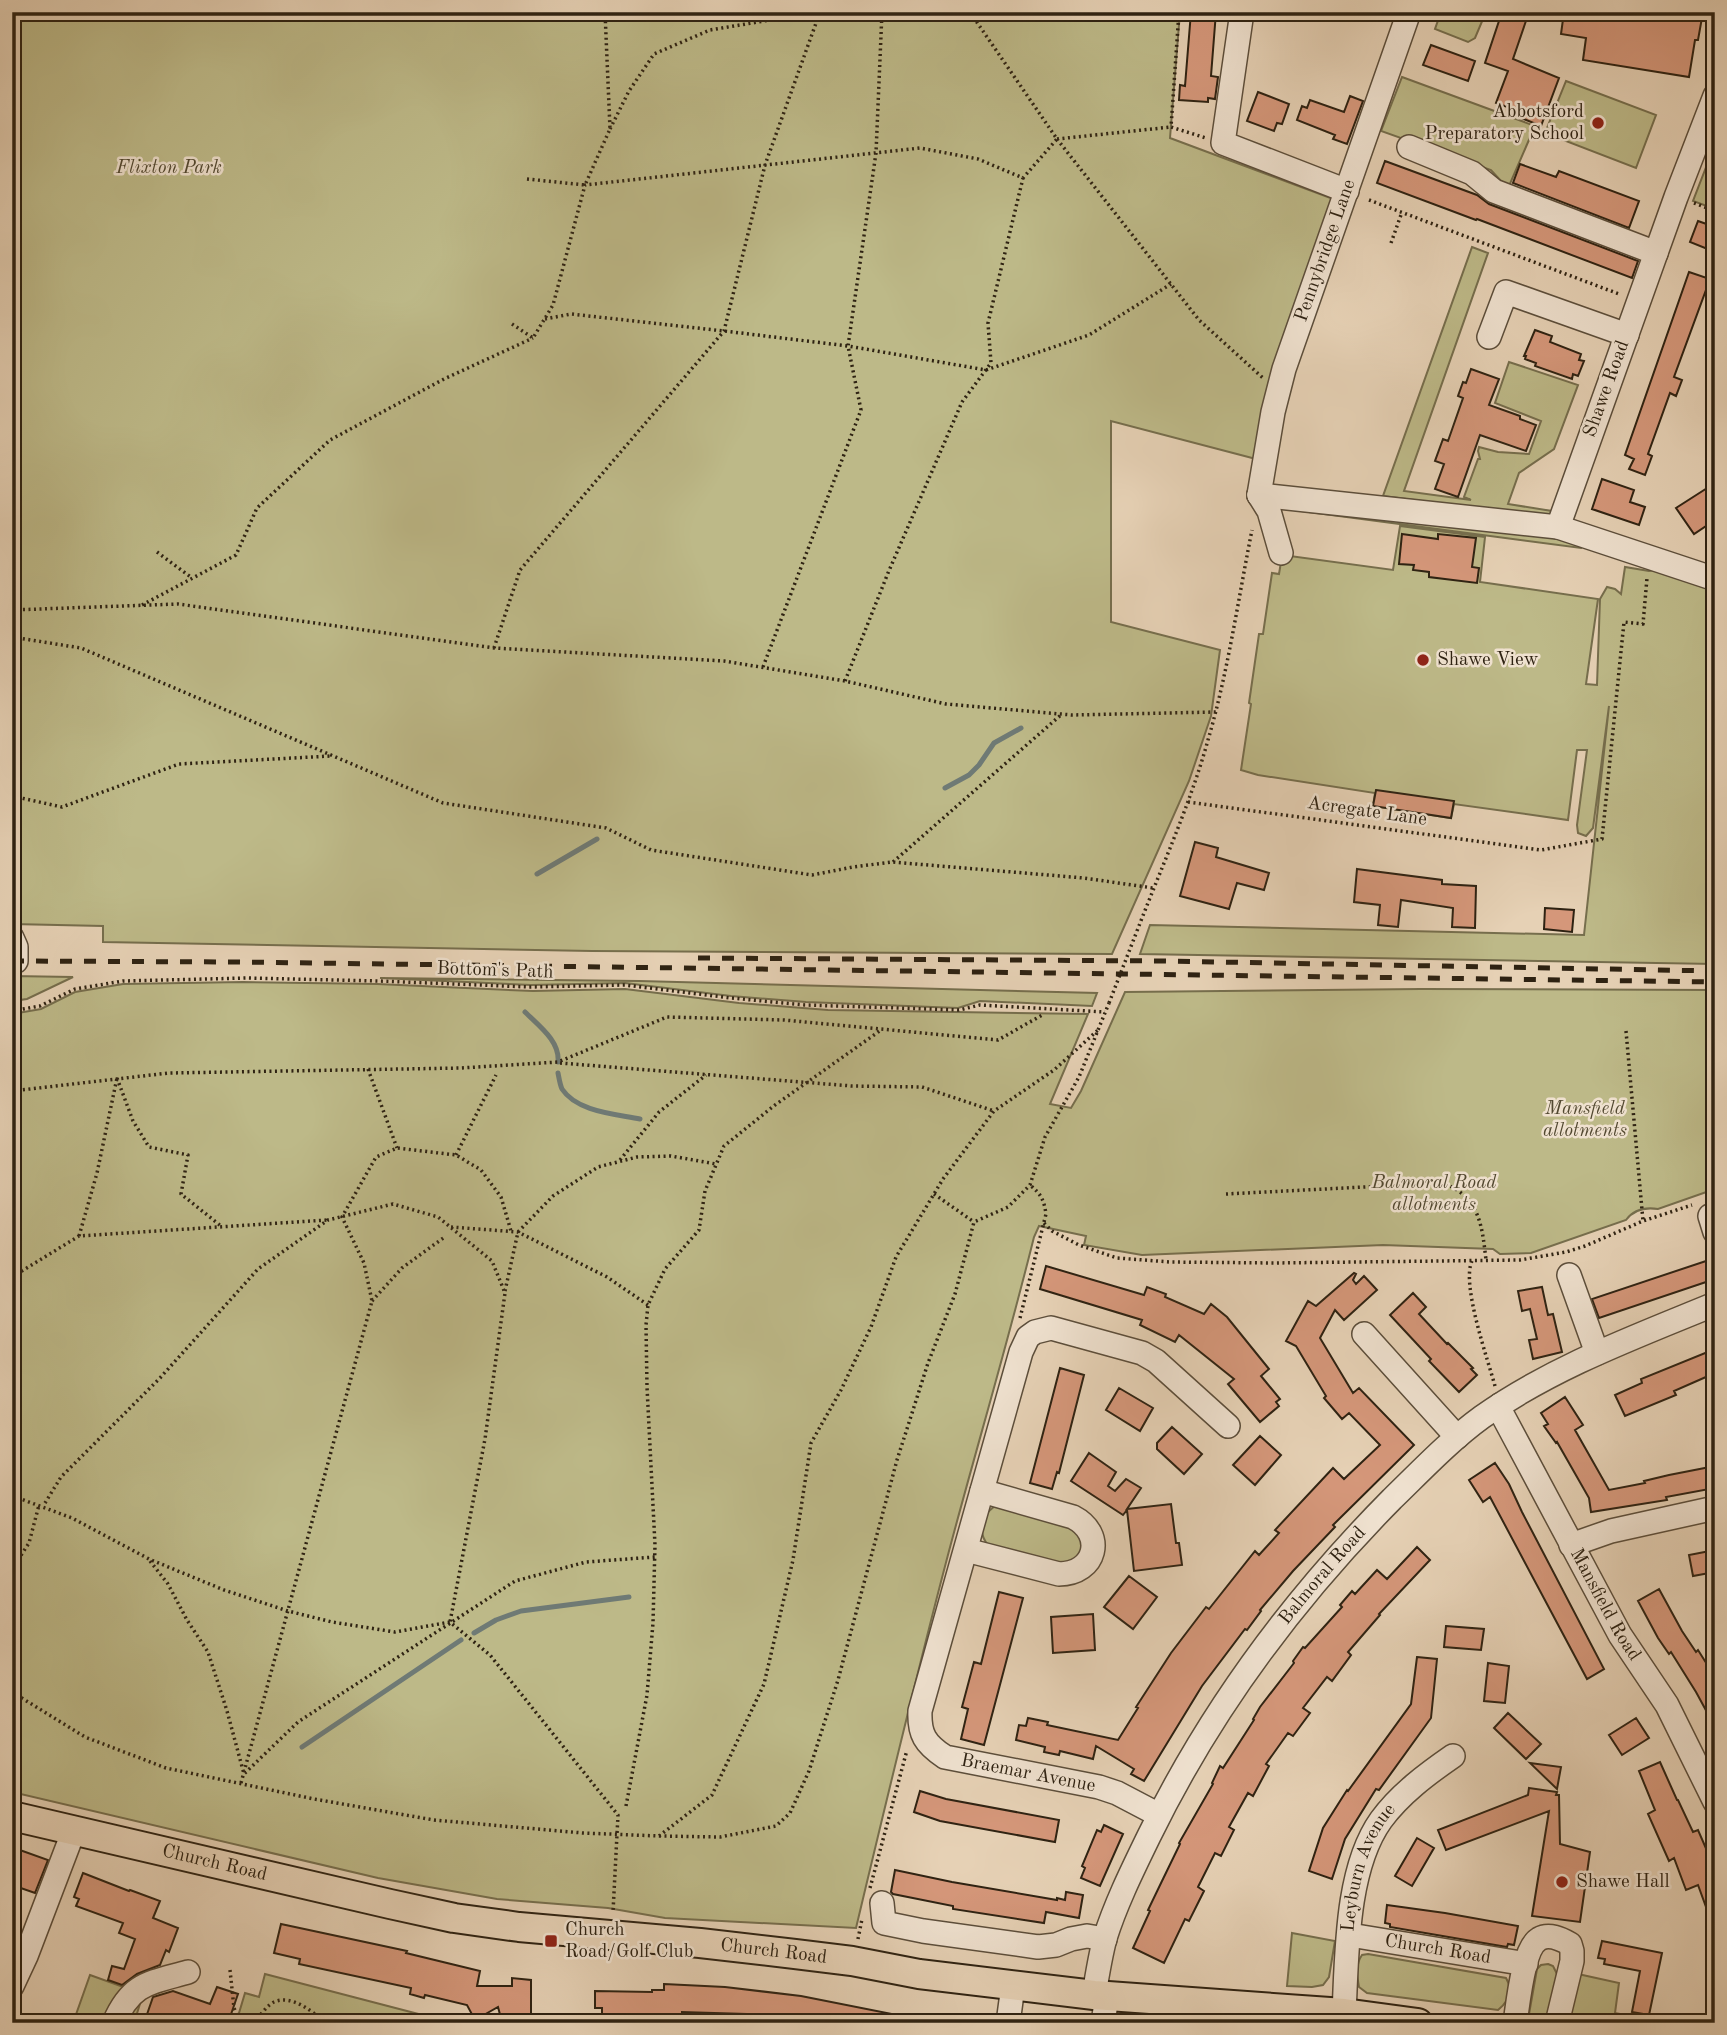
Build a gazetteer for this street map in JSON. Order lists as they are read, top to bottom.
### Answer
{
  "streets": {
    "main road": ["Church Road"],
    "street": [
      "Pennybridge Lane",
      "Shawe Road",
      "Balmoral Road",
      "Mansfield Road",
      "Braemar Avenue",
      "Leyburn Avenue"
    ],
    "path": ["Acregate Lane", "Bottom's Path"]
  },
  "crossings": [
    ["Balmoral Road", "Mansfield Road"],
    ["Balmoral Road", "Braemar Avenue"],
    ["Balmoral Road", "Church Road"],
    ["Church Road", "Leyburn Avenue"]
  ],
  "parks": ["Flixton Park", "Mansfield allotments", "Balmoral Road allotments"],
  "places": {
    "other": ["Abbotsford Preparatory School", "Shawe View", "Shawe Hall"],
    "transit": ["Church Road/Golf Club"]
  }
}
